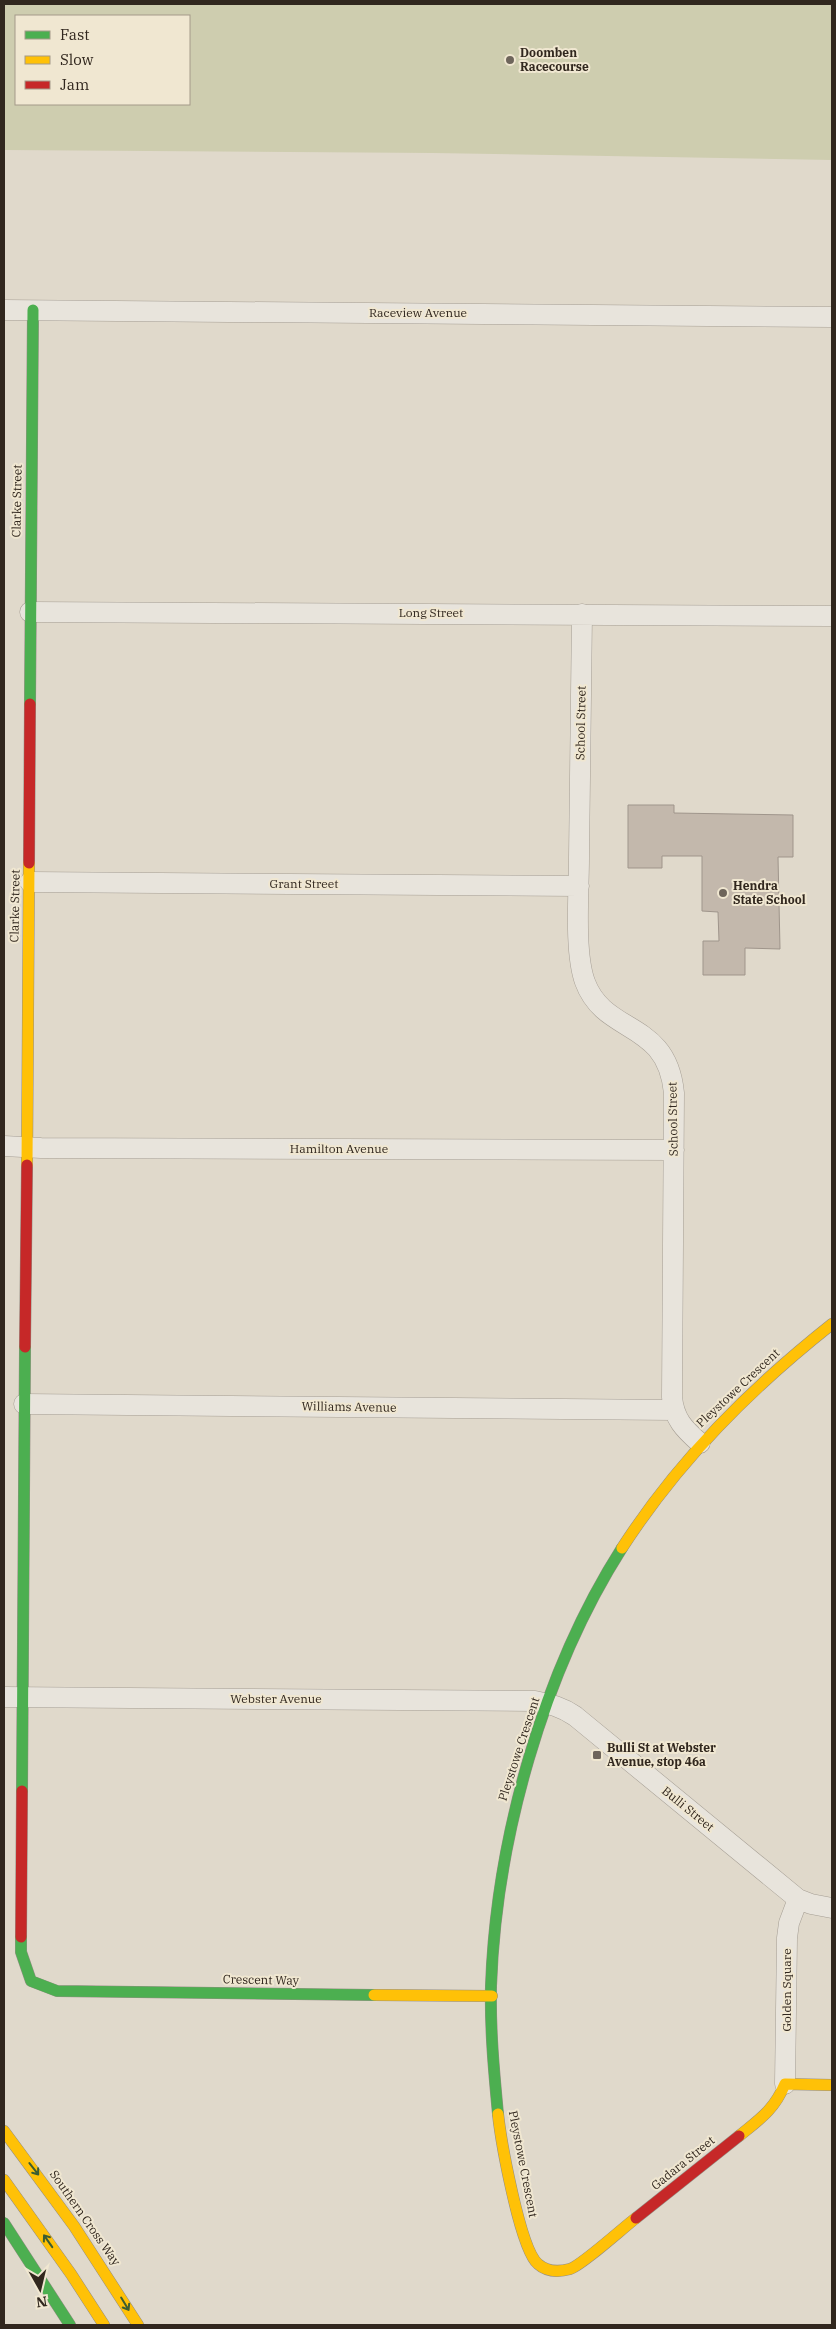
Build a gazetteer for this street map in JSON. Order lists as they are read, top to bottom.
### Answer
{
  "streets": {
    "main road": [
      "Clarke Street",
      "Pleystowe Crescent",
      "Crescent Way",
      "Gadara Street",
      "Southern Cross Way"
    ],
    "street": [
      "Raceview Avenue",
      "Long Street",
      "School Street",
      "Grant Street",
      "Hamilton Avenue",
      "Williams Avenue",
      "Webster Avenue",
      "Bulli Street",
      "Golden Square"
    ]
  },
  "crossings": [
    ["Raceview Avenue", "Clarke Street"],
    ["Clarke Street", "Long Street"],
    ["Clarke Street", "Grant Street"],
    ["Clarke Street", "Hamilton Avenue"],
    ["Clarke Street", "Williams Avenue"],
    ["Clarke Street", "Webster Avenue"],
    ["Clarke Street", "Crescent Way"],
    ["Long Street", "School Street"],
    ["School Street", "Grant Street"],
    ["School Street", "Hamilton Avenue"],
    ["School Street", "Williams Avenue"],
    ["Pleystowe Crescent", "Webster Avenue"],
    ["Pleystowe Crescent", "Bulli Street"],
    ["Pleystowe Crescent", "Crescent Way"],
    ["Pleystowe Crescent", "Gadara Street"],
    ["Webster Avenue", "Bulli Street"],
    ["Bulli Street", "Golden Square"],
    ["Golden Square", "Gadara Street"]
  ],
  "places": {
    "other": ["Doomben Racecourse", "Hendra State School"],
    "transit": ["Bulli St at Webster Avenue, stop 46a"]
  },
  "legend": ["Fast", "Slow", "Jam"],
  "north": "bottom"
}
